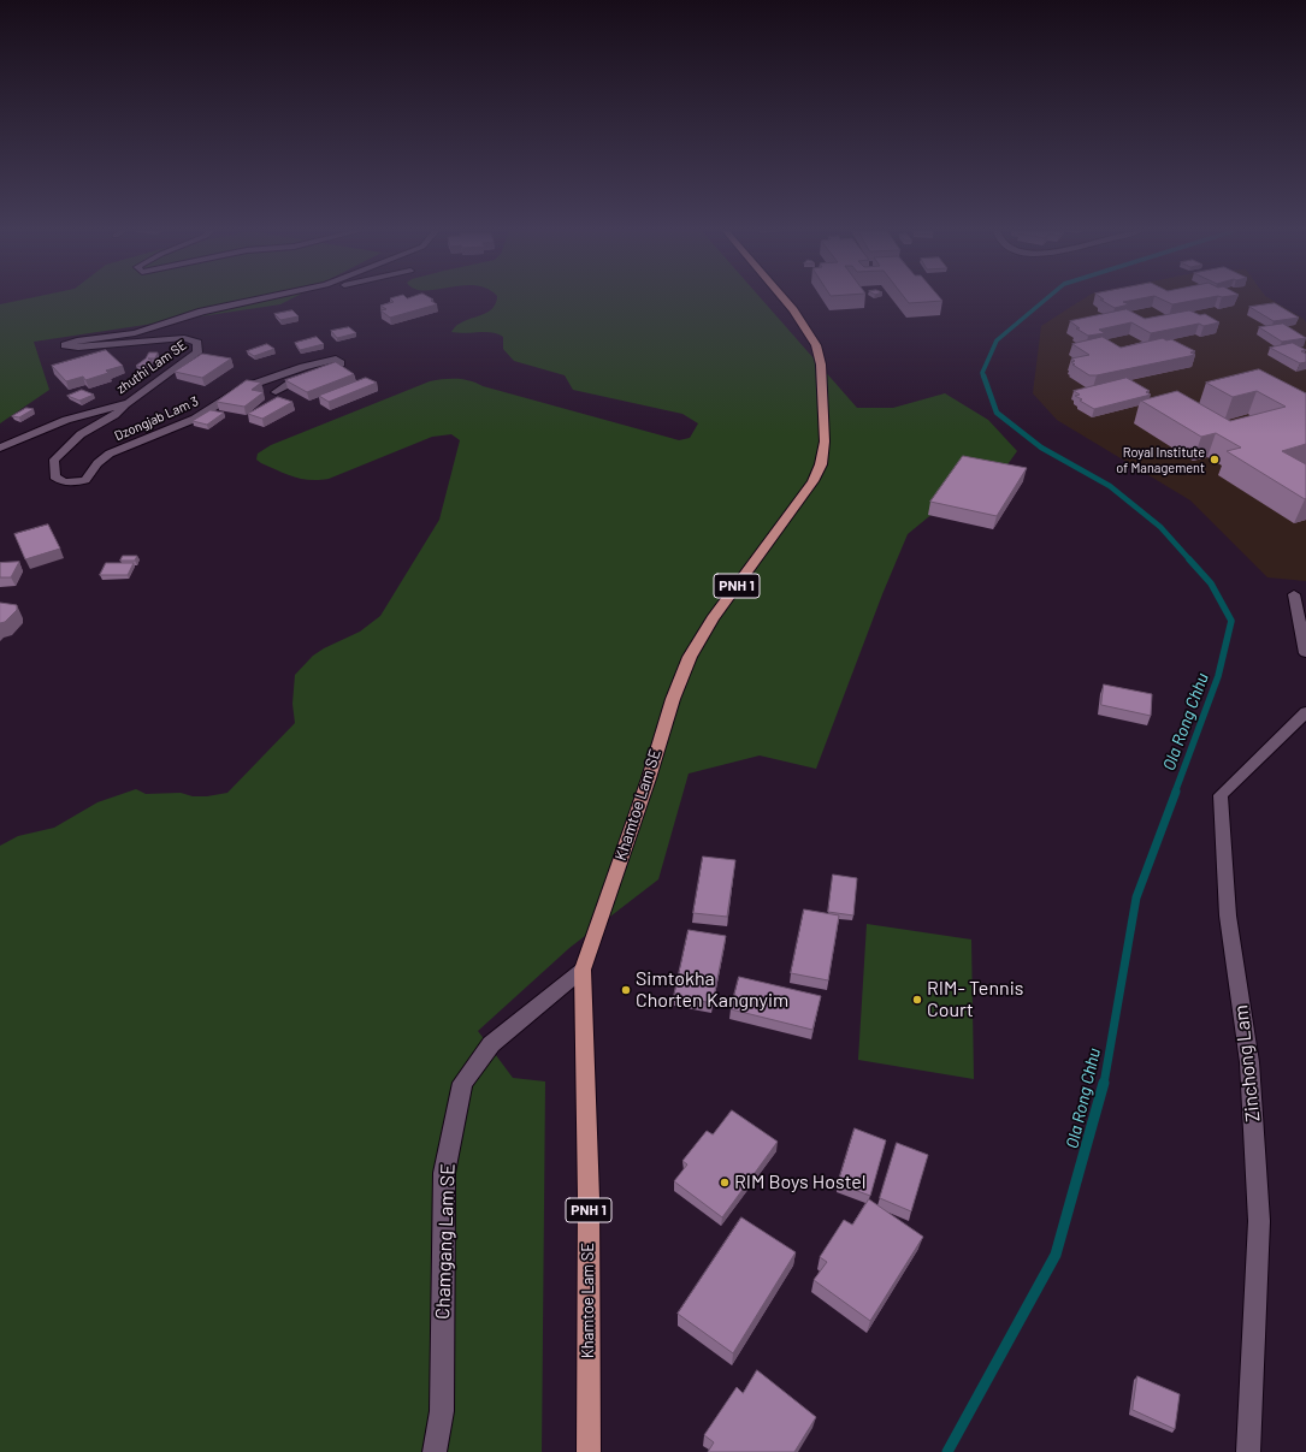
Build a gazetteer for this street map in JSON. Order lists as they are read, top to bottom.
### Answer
{
  "streets": {
    "main road": ["PNH 1", "Khamtoe Lam SE"],
    "street": [
      "zhuthi Lam SE",
      "Dzongjab Lam 3",
      "Zinchong Lam",
      "Chamgang Lam SE"
    ]
  },
  "crossings": [
    ["zhuthi Lam SE", "Dzongjab Lam 3"],
    ["Khamtoe Lam SE", "Chamgang Lam SE"]
  ],
  "water": ["Ola Rong Chhu"],
  "places": [
    "Royal Institute of Management",
    "Simtokha Chorten Kangnyim",
    "RIM- Tennis Court",
    "RIM Boys Hostel"
  ]
}
